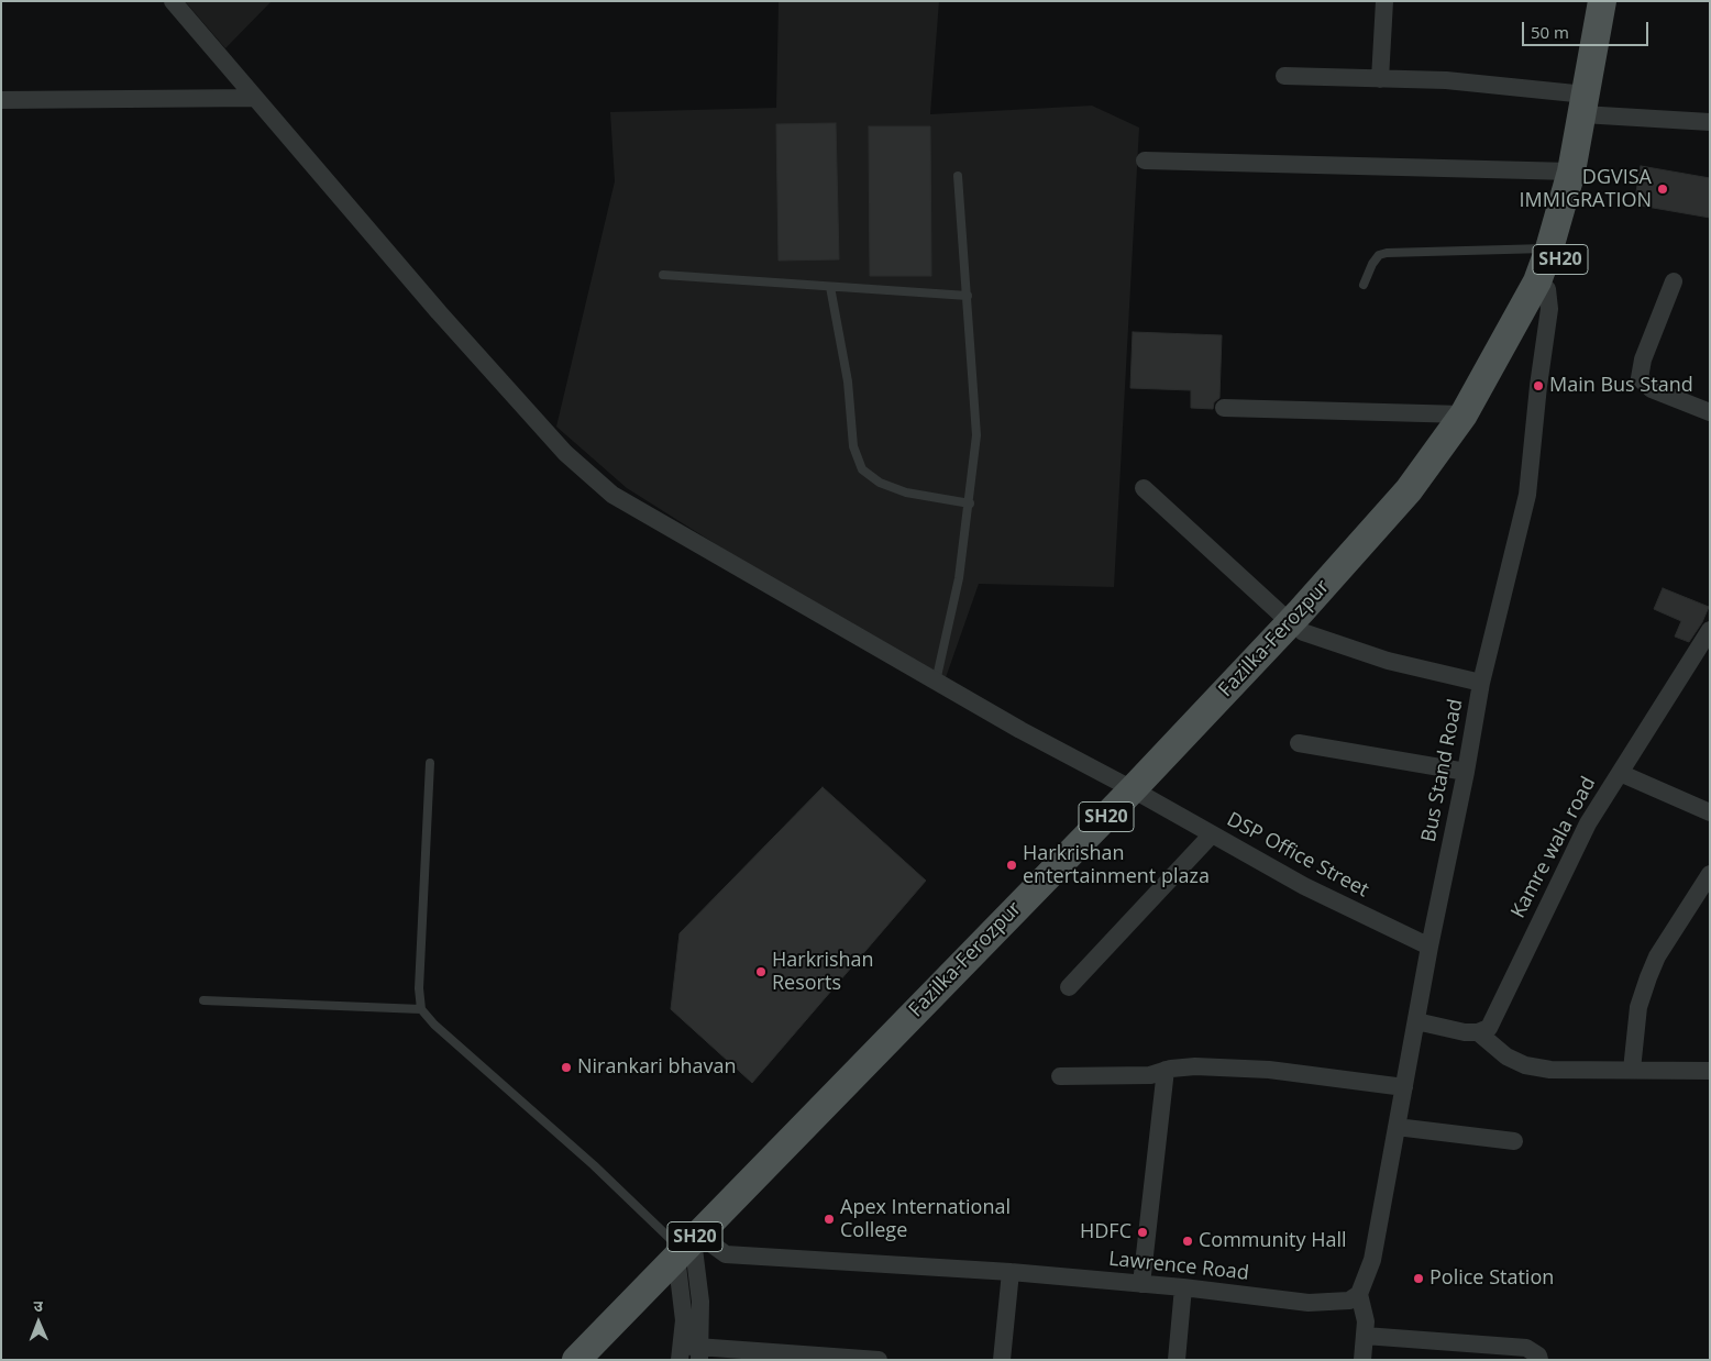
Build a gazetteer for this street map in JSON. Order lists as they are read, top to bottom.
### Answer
{
  "streets": {
    "main road": ["SH20", "Fazilka-Ferozpur"],
    "street": [
      "Bus Stand Road",
      "Kamre wala road",
      "DSP Office Street",
      "Lawrence Road"
    ]
  },
  "crossings": [
    ["SH20", "Fazilka-Ferozpur"],
    ["SH20", "Bus Stand Road"],
    ["Fazilka-Ferozpur", "DSP Office Street"],
    ["Fazilka-Ferozpur", "Lawrence Road"],
    ["Bus Stand Road", "DSP Office Street"],
    ["Bus Stand Road", "Lawrence Road"]
  ],
  "places": [
    "DGVISA IMMIGRATION",
    "Main Bus Stand",
    "Harkrishan entertainment plaza",
    "Harkrishan Resorts",
    "Nirankari bhavan",
    "Apex International College",
    "HDFC",
    "Community Hall",
    "Police Station"
  ],
  "scale_bar": "50 m",
  "north": "top"
}
